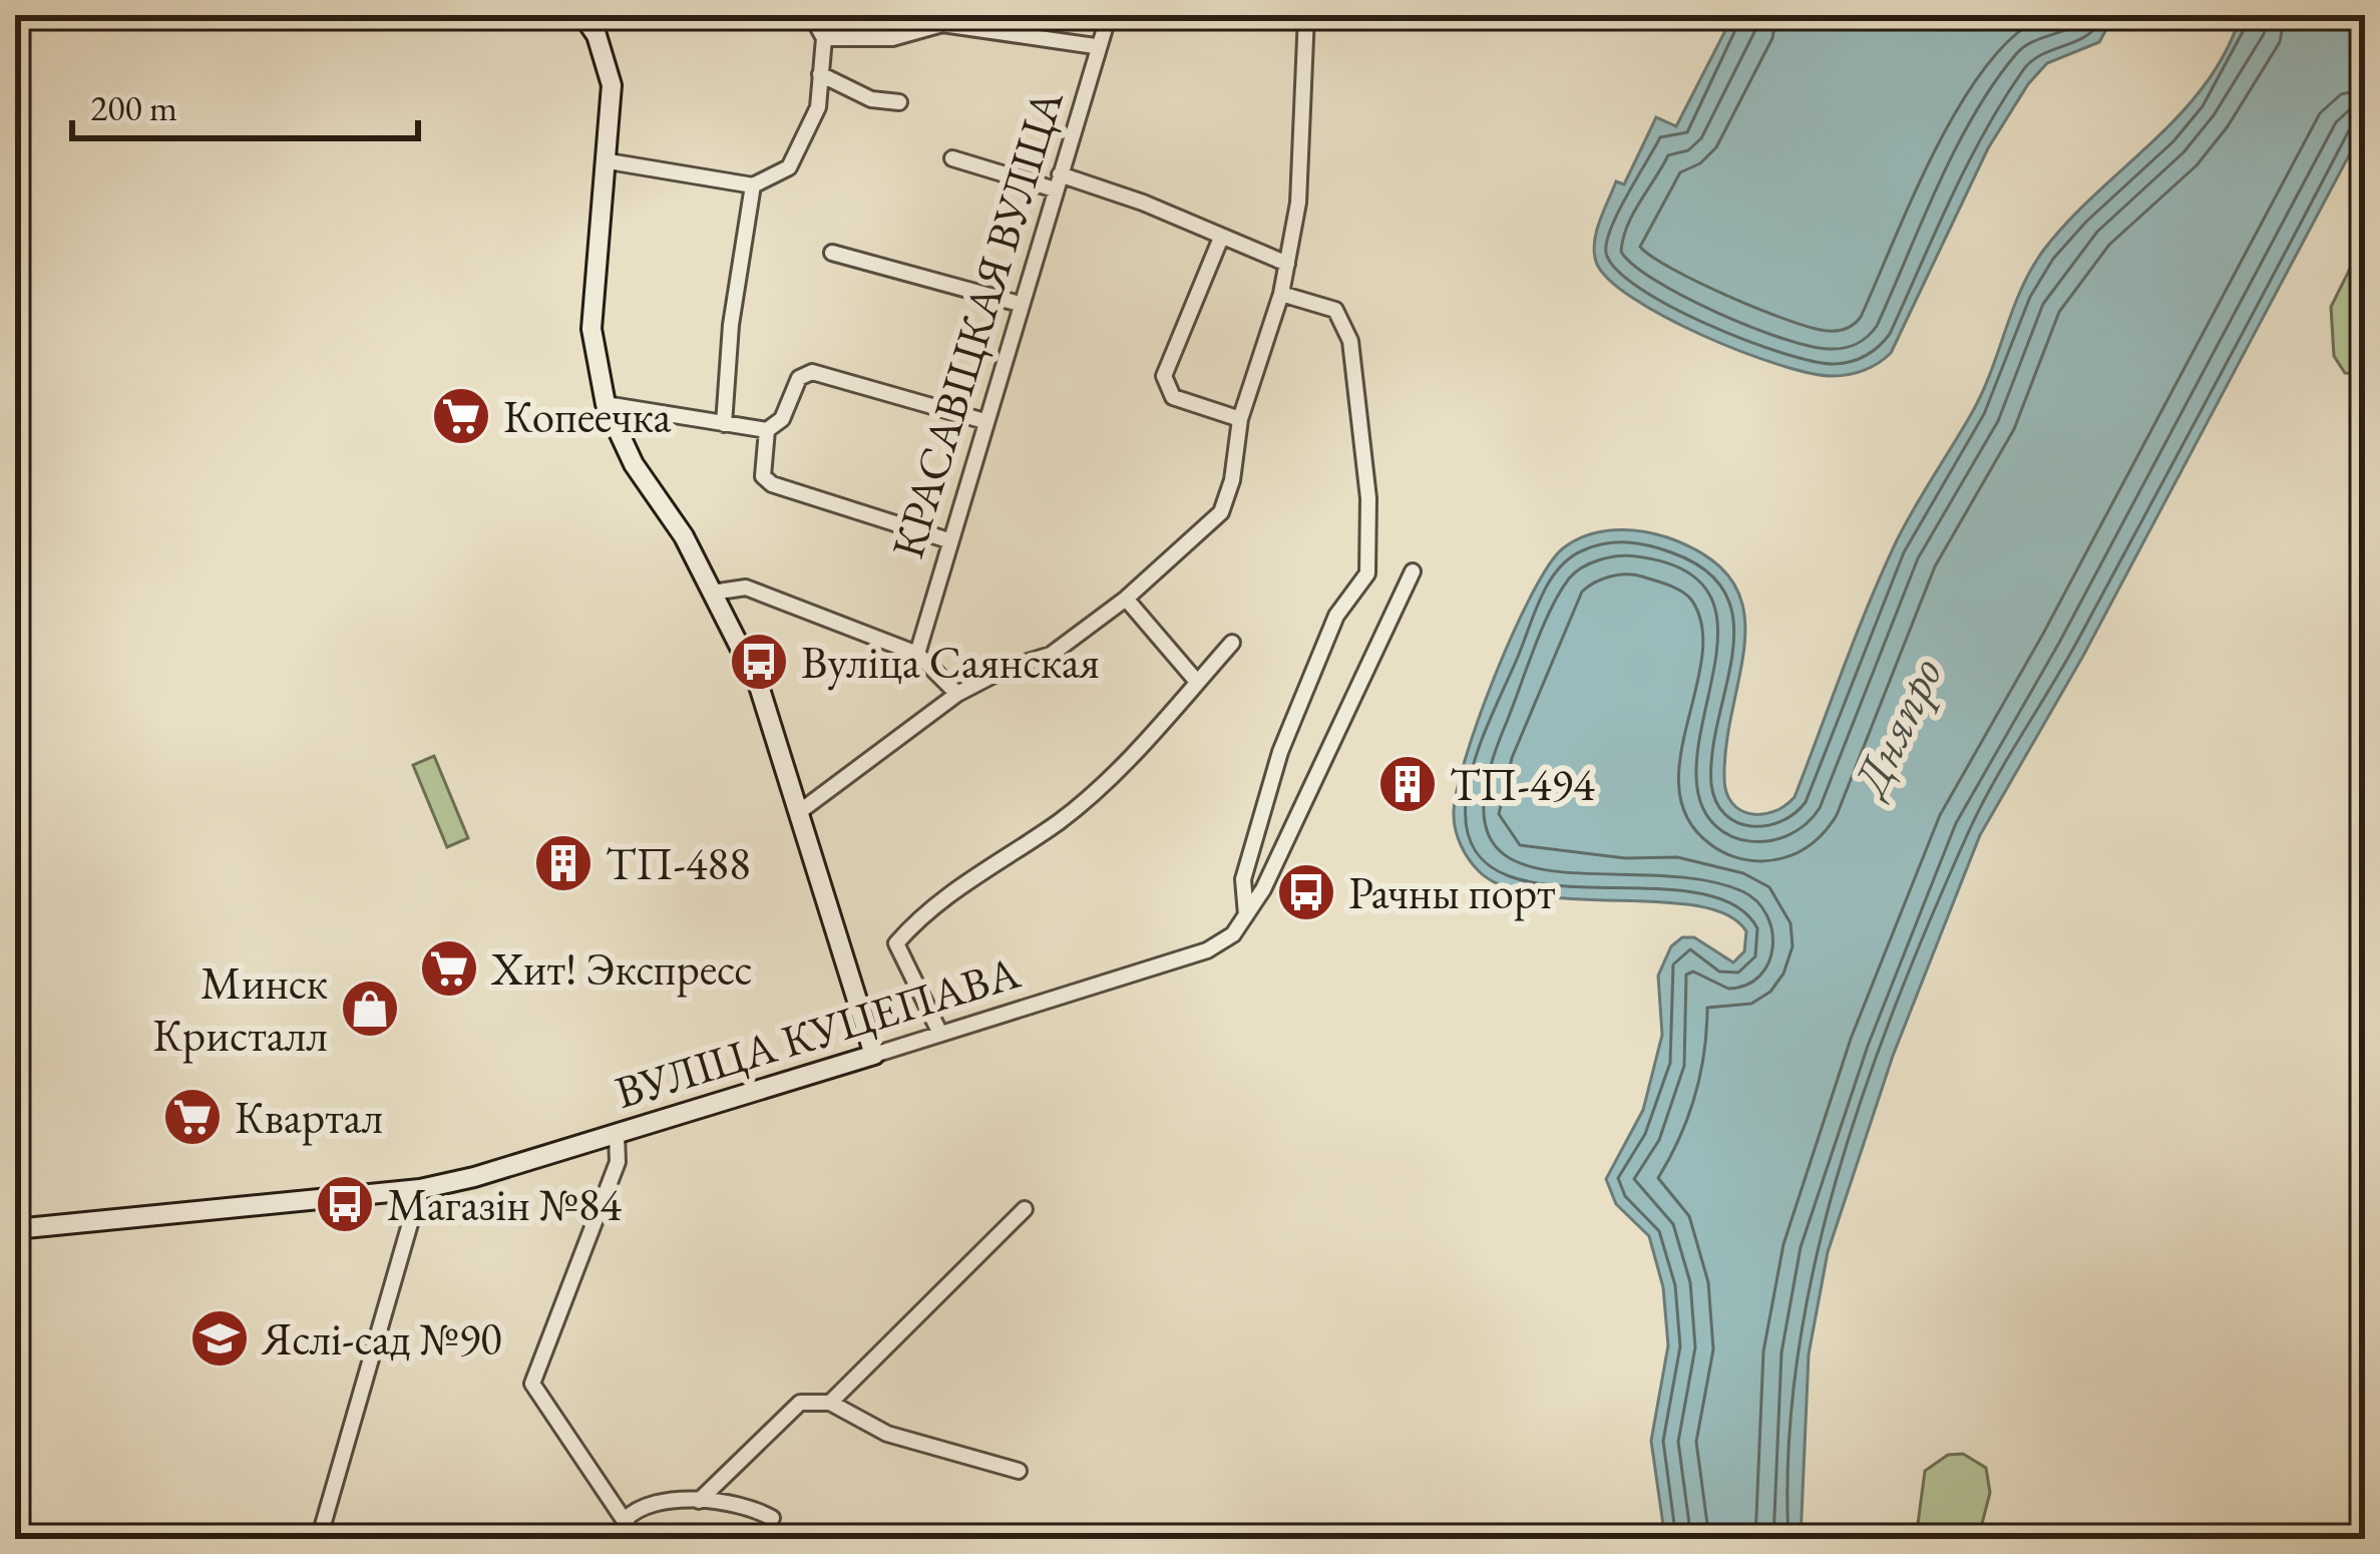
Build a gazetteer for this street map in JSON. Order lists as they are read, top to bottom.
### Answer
{
  "streets": {
    "main road": ["ВУЛІЦА КУЦЕПАВА"],
    "street": ["КРАСАВІЦКАЯ ВУЛІЦА"]
  },
  "water": ["Дняпро"],
  "places": {
    "supermarket": ["Копеечка", "Хит! Экспресс", "Квартал"],
    "bus stop": ["Вуліца Саянская", "Рачны порт", "Магазін №84"],
    "building": ["ТП-494", "ТП-488"],
    "shop": ["Минск Кристалл"],
    "school or university": ["Яслі-сад №90"]
  },
  "scale_bar": "200 m"
}
